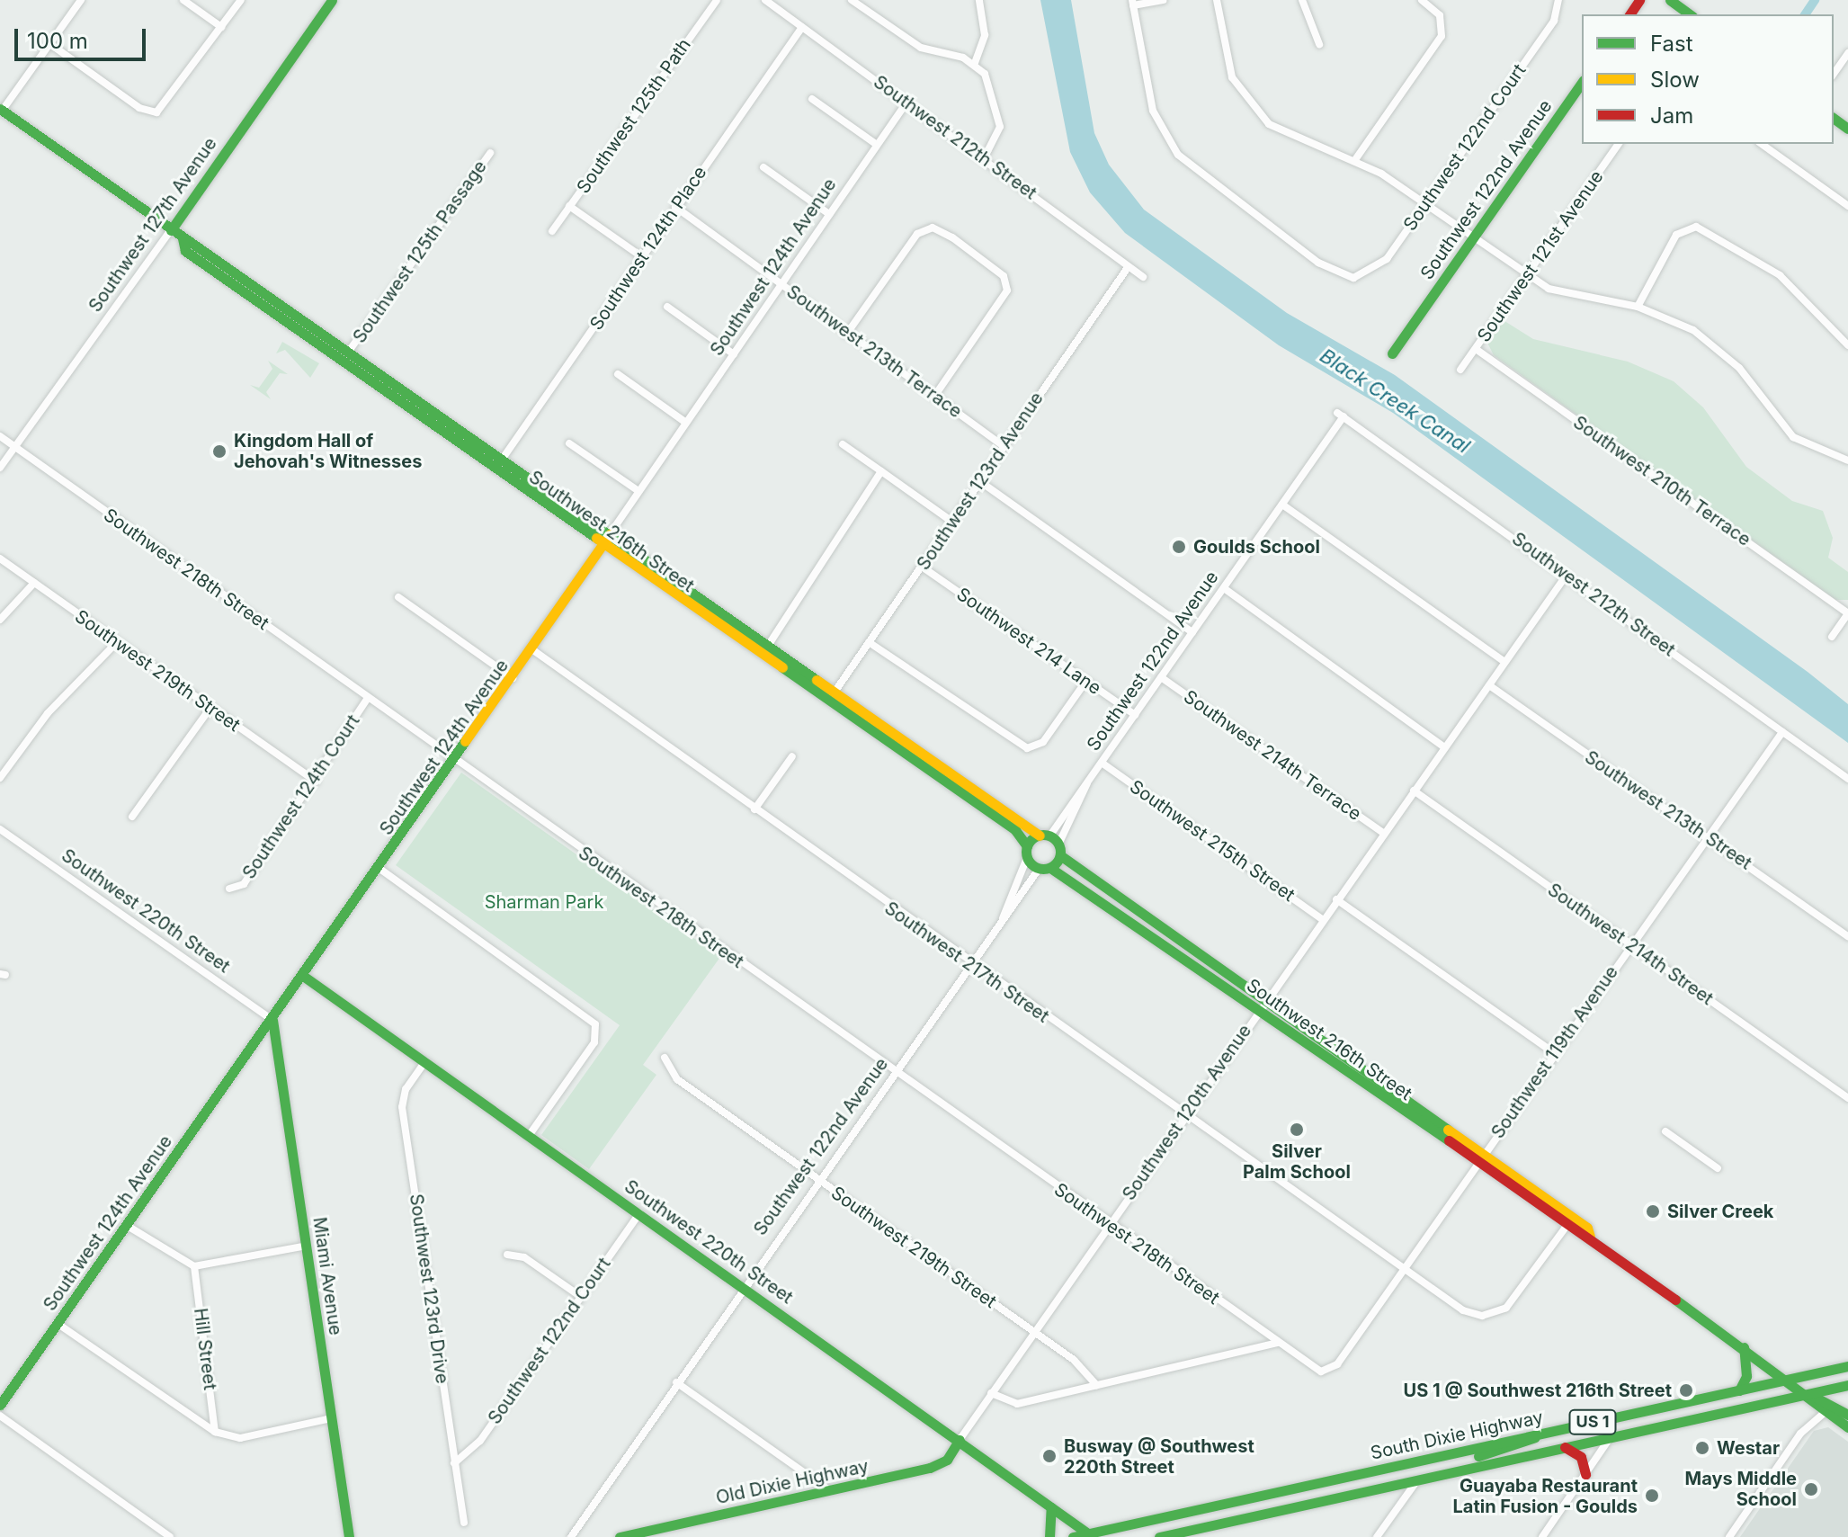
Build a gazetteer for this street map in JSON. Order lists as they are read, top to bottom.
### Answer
{
  "streets": {
    "main road": [
      "Southwest 122nd Avenue",
      "Southwest 127th Avenue",
      "Southwest 124th Avenue",
      "Southwest 216th Street",
      "Southwest 220th Street",
      "Miami Avenue",
      "US 1",
      "South Dixie Highway",
      "Old Dixie Highway"
    ],
    "street": [
      "Southwest 125th Path",
      "Southwest 212th Street",
      "Southwest 122nd Court",
      "Southwest 124th Place",
      "Southwest 125th Passage",
      "Southwest 121st Avenue",
      "Southwest 213th Terrace",
      "Southwest 123rd Avenue",
      "Southwest 210th Terrace",
      "Southwest 218th Street",
      "Southwest 214 Lane",
      "Southwest 219th Street",
      "Southwest 214th Terrace",
      "Southwest 124th Court",
      "Southwest 213th Street",
      "Southwest 215th Street",
      "Southwest 214th Street",
      "Southwest 217th Street",
      "Southwest 119th Avenue",
      "Southwest 120th Avenue",
      "Southwest 123rd Drive",
      "Hill Street"
    ]
  },
  "crossings": [
    ["Southwest 212th Street", "Southwest 122nd Avenue"],
    ["Southwest 212th Street", "Southwest 124th Place"],
    ["Southwest 212th Street", "Southwest 124th Avenue"],
    ["Southwest 212th Street", "Southwest 123rd Avenue"],
    ["Southwest 212th Street", "Southwest 119th Avenue"],
    ["Southwest 212th Street", "Southwest 120th Avenue"],
    ["Southwest 122nd Court", "Southwest 220th Street"],
    ["Southwest 122nd Court", "Southwest 123rd Drive"],
    ["Southwest 122nd Avenue", "Southwest 216th Street"],
    ["Southwest 122nd Avenue", "Southwest 218th Street"],
    ["Southwest 122nd Avenue", "Southwest 214 Lane"],
    ["Southwest 122nd Avenue", "Southwest 219th Street"],
    ["Southwest 122nd Avenue", "Southwest 214th Terrace"],
    ["Southwest 122nd Avenue", "Southwest 215th Street"],
    ["Southwest 122nd Avenue", "Southwest 220th Street"],
    ["Southwest 122nd Avenue", "Southwest 217th Street"],
    ["Southwest 127th Avenue", "Southwest 216th Street"],
    ["Southwest 127th Avenue", "Southwest 218th Street"],
    ["Southwest 124th Place", "Southwest 213th Terrace"],
    ["Southwest 124th Place", "Southwest 216th Street"],
    ["Southwest 125th Passage", "Southwest 216th Street"],
    ["Southwest 121st Avenue", "Southwest 210th Terrace"],
    ["Southwest 124th Avenue", "Southwest 213th Terrace"],
    ["Southwest 124th Avenue", "Southwest 216th Street"],
    ["Southwest 124th Avenue", "Southwest 218th Street"],
    ["Southwest 124th Avenue", "Southwest 220th Street"],
    ["Southwest 124th Avenue", "Southwest 217th Street"],
    ["Southwest 124th Avenue", "Miami Avenue"],
    ["Southwest 213th Terrace", "Southwest 123rd Avenue"],
    ["Southwest 123rd Avenue", "Southwest 216th Street"],
    ["Southwest 123rd Avenue", "Southwest 214 Lane"],
    ["Southwest 216th Street", "Southwest 217th Street"],
    ["Southwest 216th Street", "Southwest 119th Avenue"],
    ["Southwest 216th Street", "Southwest 120th Avenue"],
    ["Southwest 216th Street", "US 1"],
    ["Southwest 216th Street", "South Dixie Highway"],
    ["Southwest 218th Street", "Southwest 124th Court"],
    ["Southwest 218th Street", "Southwest 119th Avenue"],
    ["Southwest 218th Street", "Southwest 120th Avenue"],
    ["Southwest 219th Street", "Southwest 124th Court"],
    ["Southwest 219th Street", "Southwest 120th Avenue"],
    ["Southwest 214th Terrace", "Southwest 120th Avenue"],
    ["Southwest 213th Street", "Southwest 119th Avenue"],
    ["Southwest 213th Street", "Southwest 120th Avenue"],
    ["Southwest 215th Street", "Southwest 120th Avenue"],
    ["Southwest 220th Street", "Southwest 120th Avenue"],
    ["Southwest 220th Street", "Miami Avenue"],
    ["Southwest 220th Street", "Southwest 123rd Drive"],
    ["Southwest 220th Street", "South Dixie Highway"],
    ["Southwest 220th Street", "Old Dixie Highway"],
    ["Southwest 214th Street", "Southwest 119th Avenue"],
    ["Southwest 214th Street", "Southwest 120th Avenue"],
    ["Southwest 217th Street", "Southwest 119th Avenue"],
    ["Southwest 217th Street", "Southwest 120th Avenue"],
    ["Southwest 120th Avenue", "Old Dixie Highway"],
    ["US 1", "South Dixie Highway"]
  ],
  "water": ["Black Creek Canal"],
  "parks": ["Sharman Park"],
  "places": [
    "Kingdom Hall of Jehovah's Witnesses",
    "Goulds School",
    "Silver Palm School",
    "Silver Creek",
    "US 1 @ Southwest 216th Street",
    "Westar",
    "Busway @ Southwest 220th Street",
    "Mays Middle School",
    "Guayaba Restaurant Latin Fusion - Goulds"
  ],
  "legend": ["Fast", "Slow", "Jam"],
  "scale_bar": "100 m"
}
